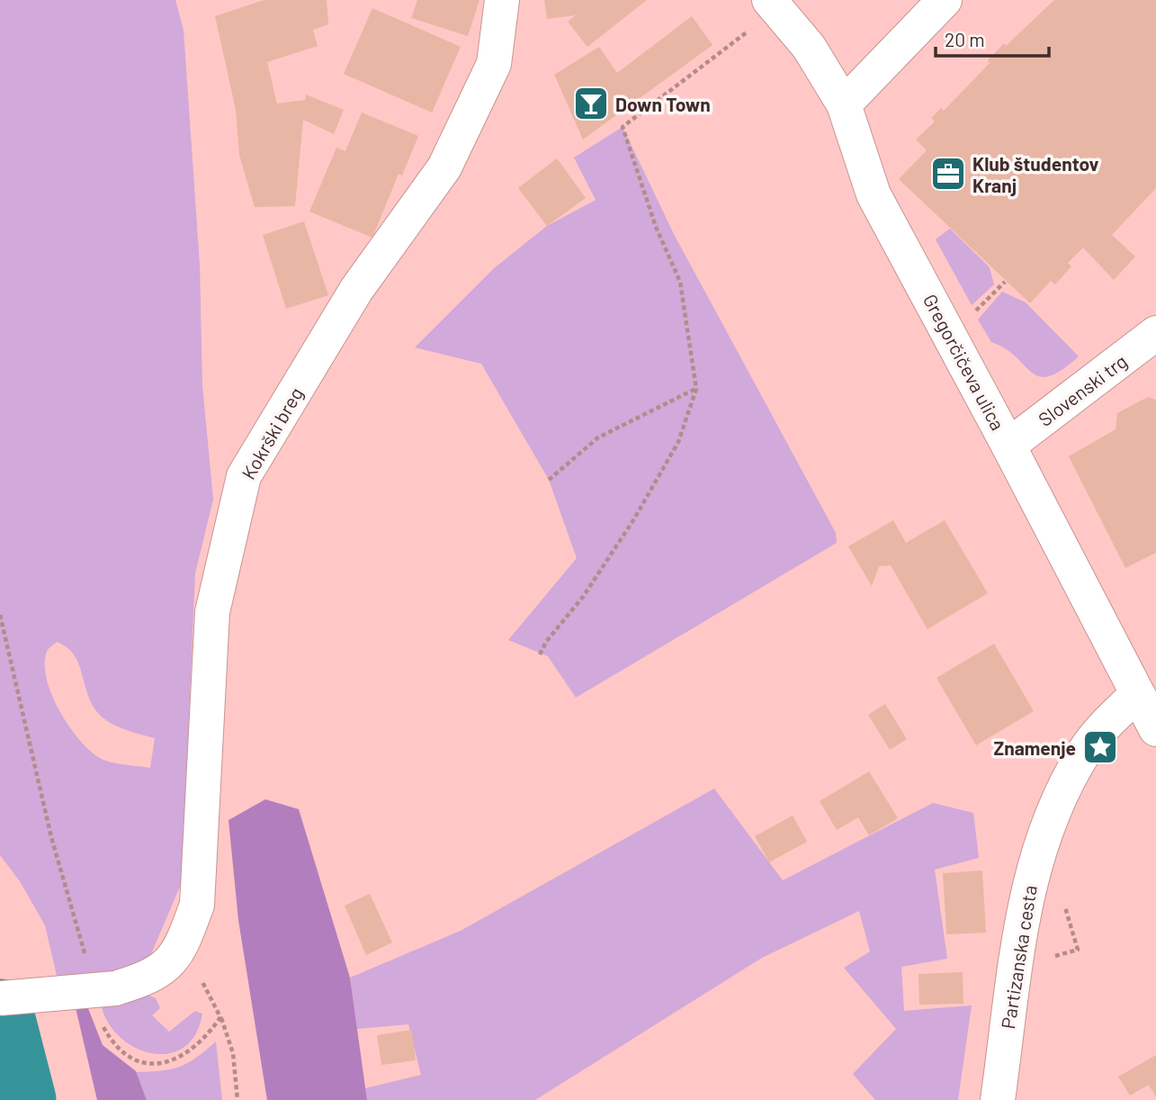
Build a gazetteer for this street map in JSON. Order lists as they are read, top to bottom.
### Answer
{
  "streets": {
    "street": [
      "Gregorčičeva ulica",
      "Slovenski trg",
      "Kokrški breg",
      "Partizanska cesta"
    ]
  },
  "crossings": [
    ["Gregorčičeva ulica", "Slovenski trg"],
    ["Gregorčičeva ulica", "Partizanska cesta"]
  ],
  "places": {
    "bar": ["Down Town"],
    "office": ["Klub študentov Kranj"],
    "place": ["Znamenje"]
  },
  "scale_bar": "20 m"
}
